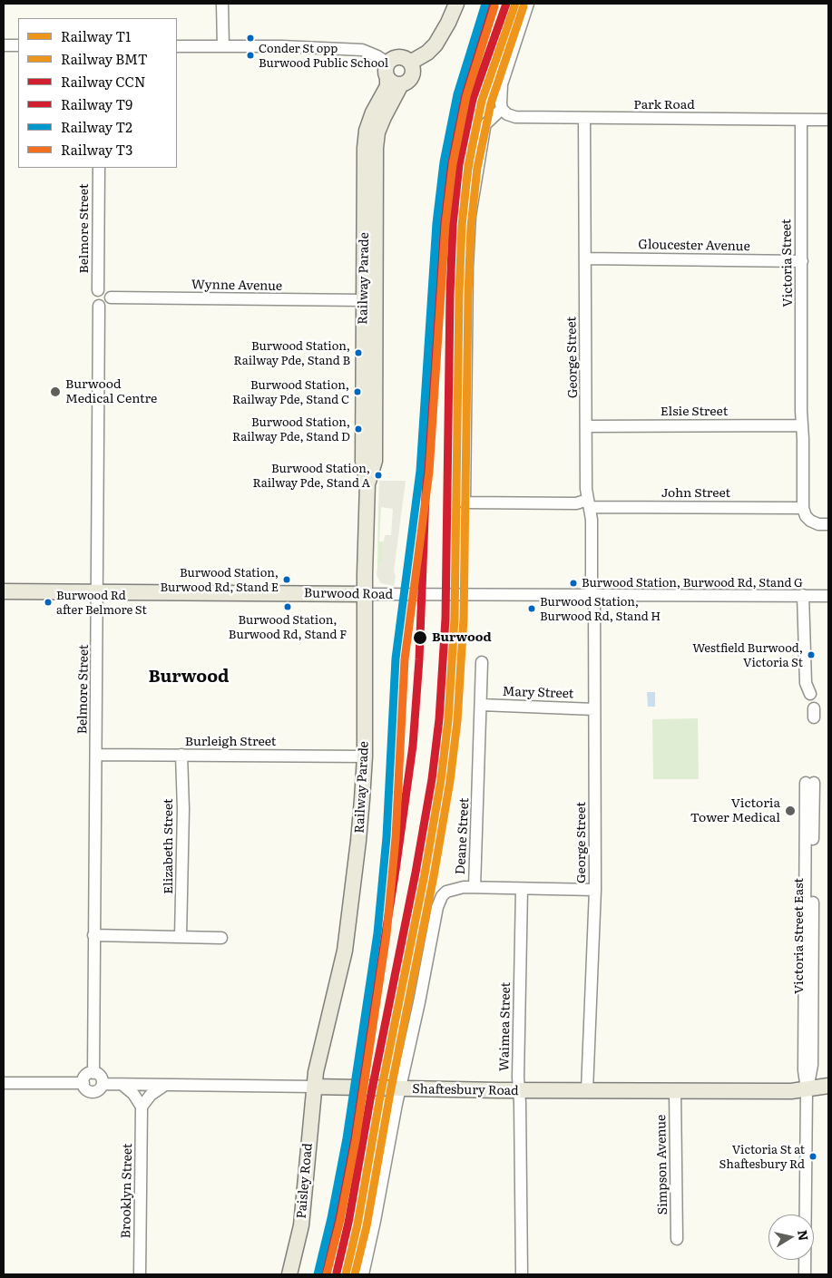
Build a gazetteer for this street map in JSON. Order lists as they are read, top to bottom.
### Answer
{
  "streets": {
    "main road": [
      "Railway Parade",
      "Burwood Road",
      "Shaftesbury Road",
      "Paisley Road"
    ],
    "street": [
      "Park Road",
      "Belmore Street",
      "Gloucester Avenue",
      "Victoria Street",
      "Wynne Avenue",
      "George Street",
      "Elsie Street",
      "John Street",
      "Mary Street",
      "Burleigh Street",
      "Deane Street",
      "Elizabeth Street",
      "Victoria Street East",
      "Waimea Street",
      "Simpson Avenue",
      "Brooklyn Street"
    ]
  },
  "crossings": [
    ["Park Road", "Victoria Street"],
    ["Park Road", "George Street"],
    ["Park Road", "John Street"],
    ["Belmore Street", "Wynne Avenue"],
    ["Belmore Street", "Burwood Road"],
    ["Belmore Street", "Burleigh Street"],
    ["Belmore Street", "Shaftesbury Road"],
    ["Gloucester Avenue", "Victoria Street"],
    ["Gloucester Avenue", "George Street"],
    ["Victoria Street", "Elsie Street"],
    ["Victoria Street", "John Street"],
    ["Railway Parade", "Wynne Avenue"],
    ["Railway Parade", "Burwood Road"],
    ["Railway Parade", "Burleigh Street"],
    ["Railway Parade", "Shaftesbury Road"],
    ["Railway Parade", "Paisley Road"],
    ["George Street", "Elsie Street"],
    ["George Street", "John Street"],
    ["George Street", "Burwood Road"],
    ["George Street", "Mary Street"],
    ["George Street", "Shaftesbury Road"],
    ["Mary Street", "Deane Street"],
    ["Burleigh Street", "Elizabeth Street"],
    ["Deane Street", "Shaftesbury Road"],
    ["Victoria Street East", "Shaftesbury Road"],
    ["Waimea Street", "Shaftesbury Road"],
    ["Shaftesbury Road", "Simpson Avenue"],
    ["Shaftesbury Road", "Paisley Road"]
  ],
  "districts": ["Burwood"],
  "places": [
    "Conder St opp Burwood Public School",
    "Burwood Station, Railway Pde, Stand B",
    "Burwood Medical Centre",
    "Burwood Station, Railway Pde, Stand C",
    "Burwood Station, Railway Pde, Stand D",
    "Burwood Station, Railway Pde, Stand A",
    "Burwood Station, Burwood Rd, Stand E",
    "Burwood Station, Burwood Rd, Stand G",
    "Burwood Rd after Belmore St",
    "Burwood Station, Burwood Rd, Stand F",
    "Burwood Station, Burwood Rd, Stand H",
    "Burwood",
    "Westfield Burwood, Victoria St",
    "Victoria Tower Medical",
    "Victoria St at Shaftesbury Rd"
  ],
  "lines": [
    "rail line T1",
    "rail line CCN",
    "rail line T9",
    "rail line T2",
    "rail line BMT",
    "rail line T3"
  ],
  "legend": [
    "Railway T1",
    "Railway BMT",
    "Railway CCN",
    "Railway T9",
    "Railway T2",
    "Railway T3"
  ],
  "north": "right"
}
